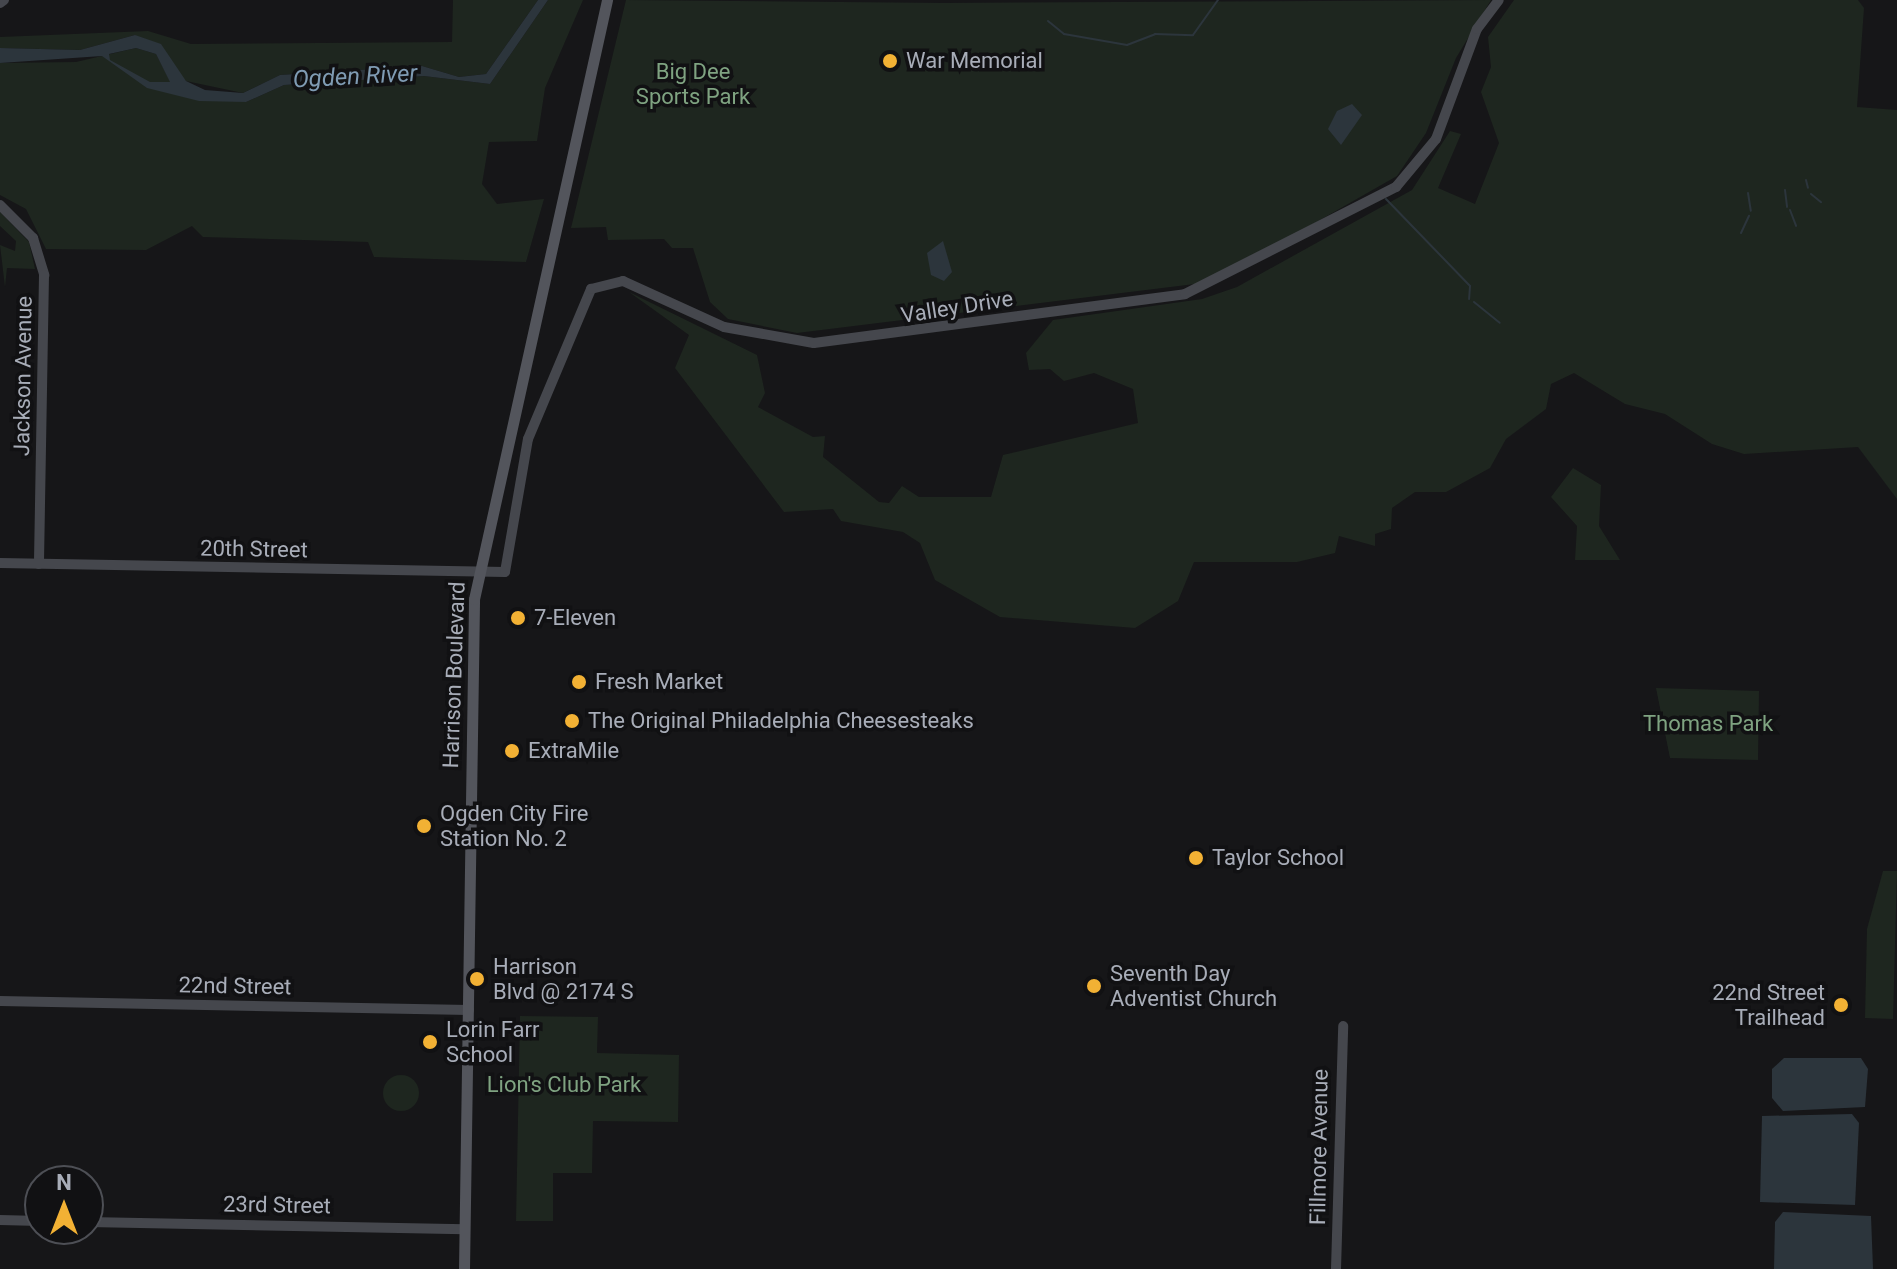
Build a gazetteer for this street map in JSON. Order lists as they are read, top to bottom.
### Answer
{
  "streets": {
    "main road": ["Harrison Boulevard"],
    "street": [
      "Valley Drive",
      "Jackson Avenue",
      "20th Street",
      "22nd Street",
      "Fillmore Avenue",
      "23rd Street"
    ]
  },
  "crossings": [
    ["Valley Drive", "20th Street"],
    ["Jackson Avenue", "20th Street"],
    ["20th Street", "Harrison Boulevard"],
    ["Harrison Boulevard", "22nd Street"],
    ["Harrison Boulevard", "23rd Street"]
  ],
  "water": ["Ogden River"],
  "parks": ["Big Dee Sports Park", "Thomas Park", "Lion's Club Park"],
  "places": [
    "War Memorial",
    "7-Eleven",
    "Fresh Market",
    "The Original Philadelphia Cheesesteaks",
    "ExtraMile",
    "Ogden City Fire Station No. 2",
    "Taylor School",
    "Harrison Blvd @ 2174 S",
    "Seventh Day Adventist Church",
    "22nd Street Trailhead",
    "Lorin Farr School"
  ],
  "north": "top"
}
